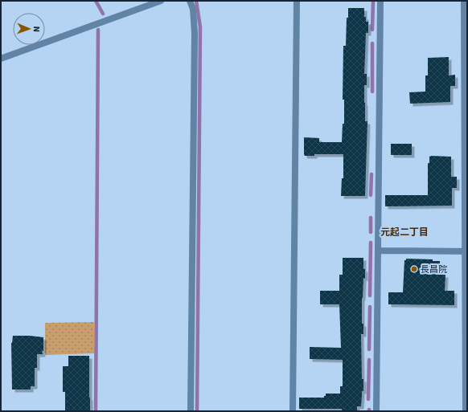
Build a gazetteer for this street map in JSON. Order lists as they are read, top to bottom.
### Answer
{
  "districts": ["元起二丁目"],
  "places": ["長昌院"],
  "north": "right"
}
